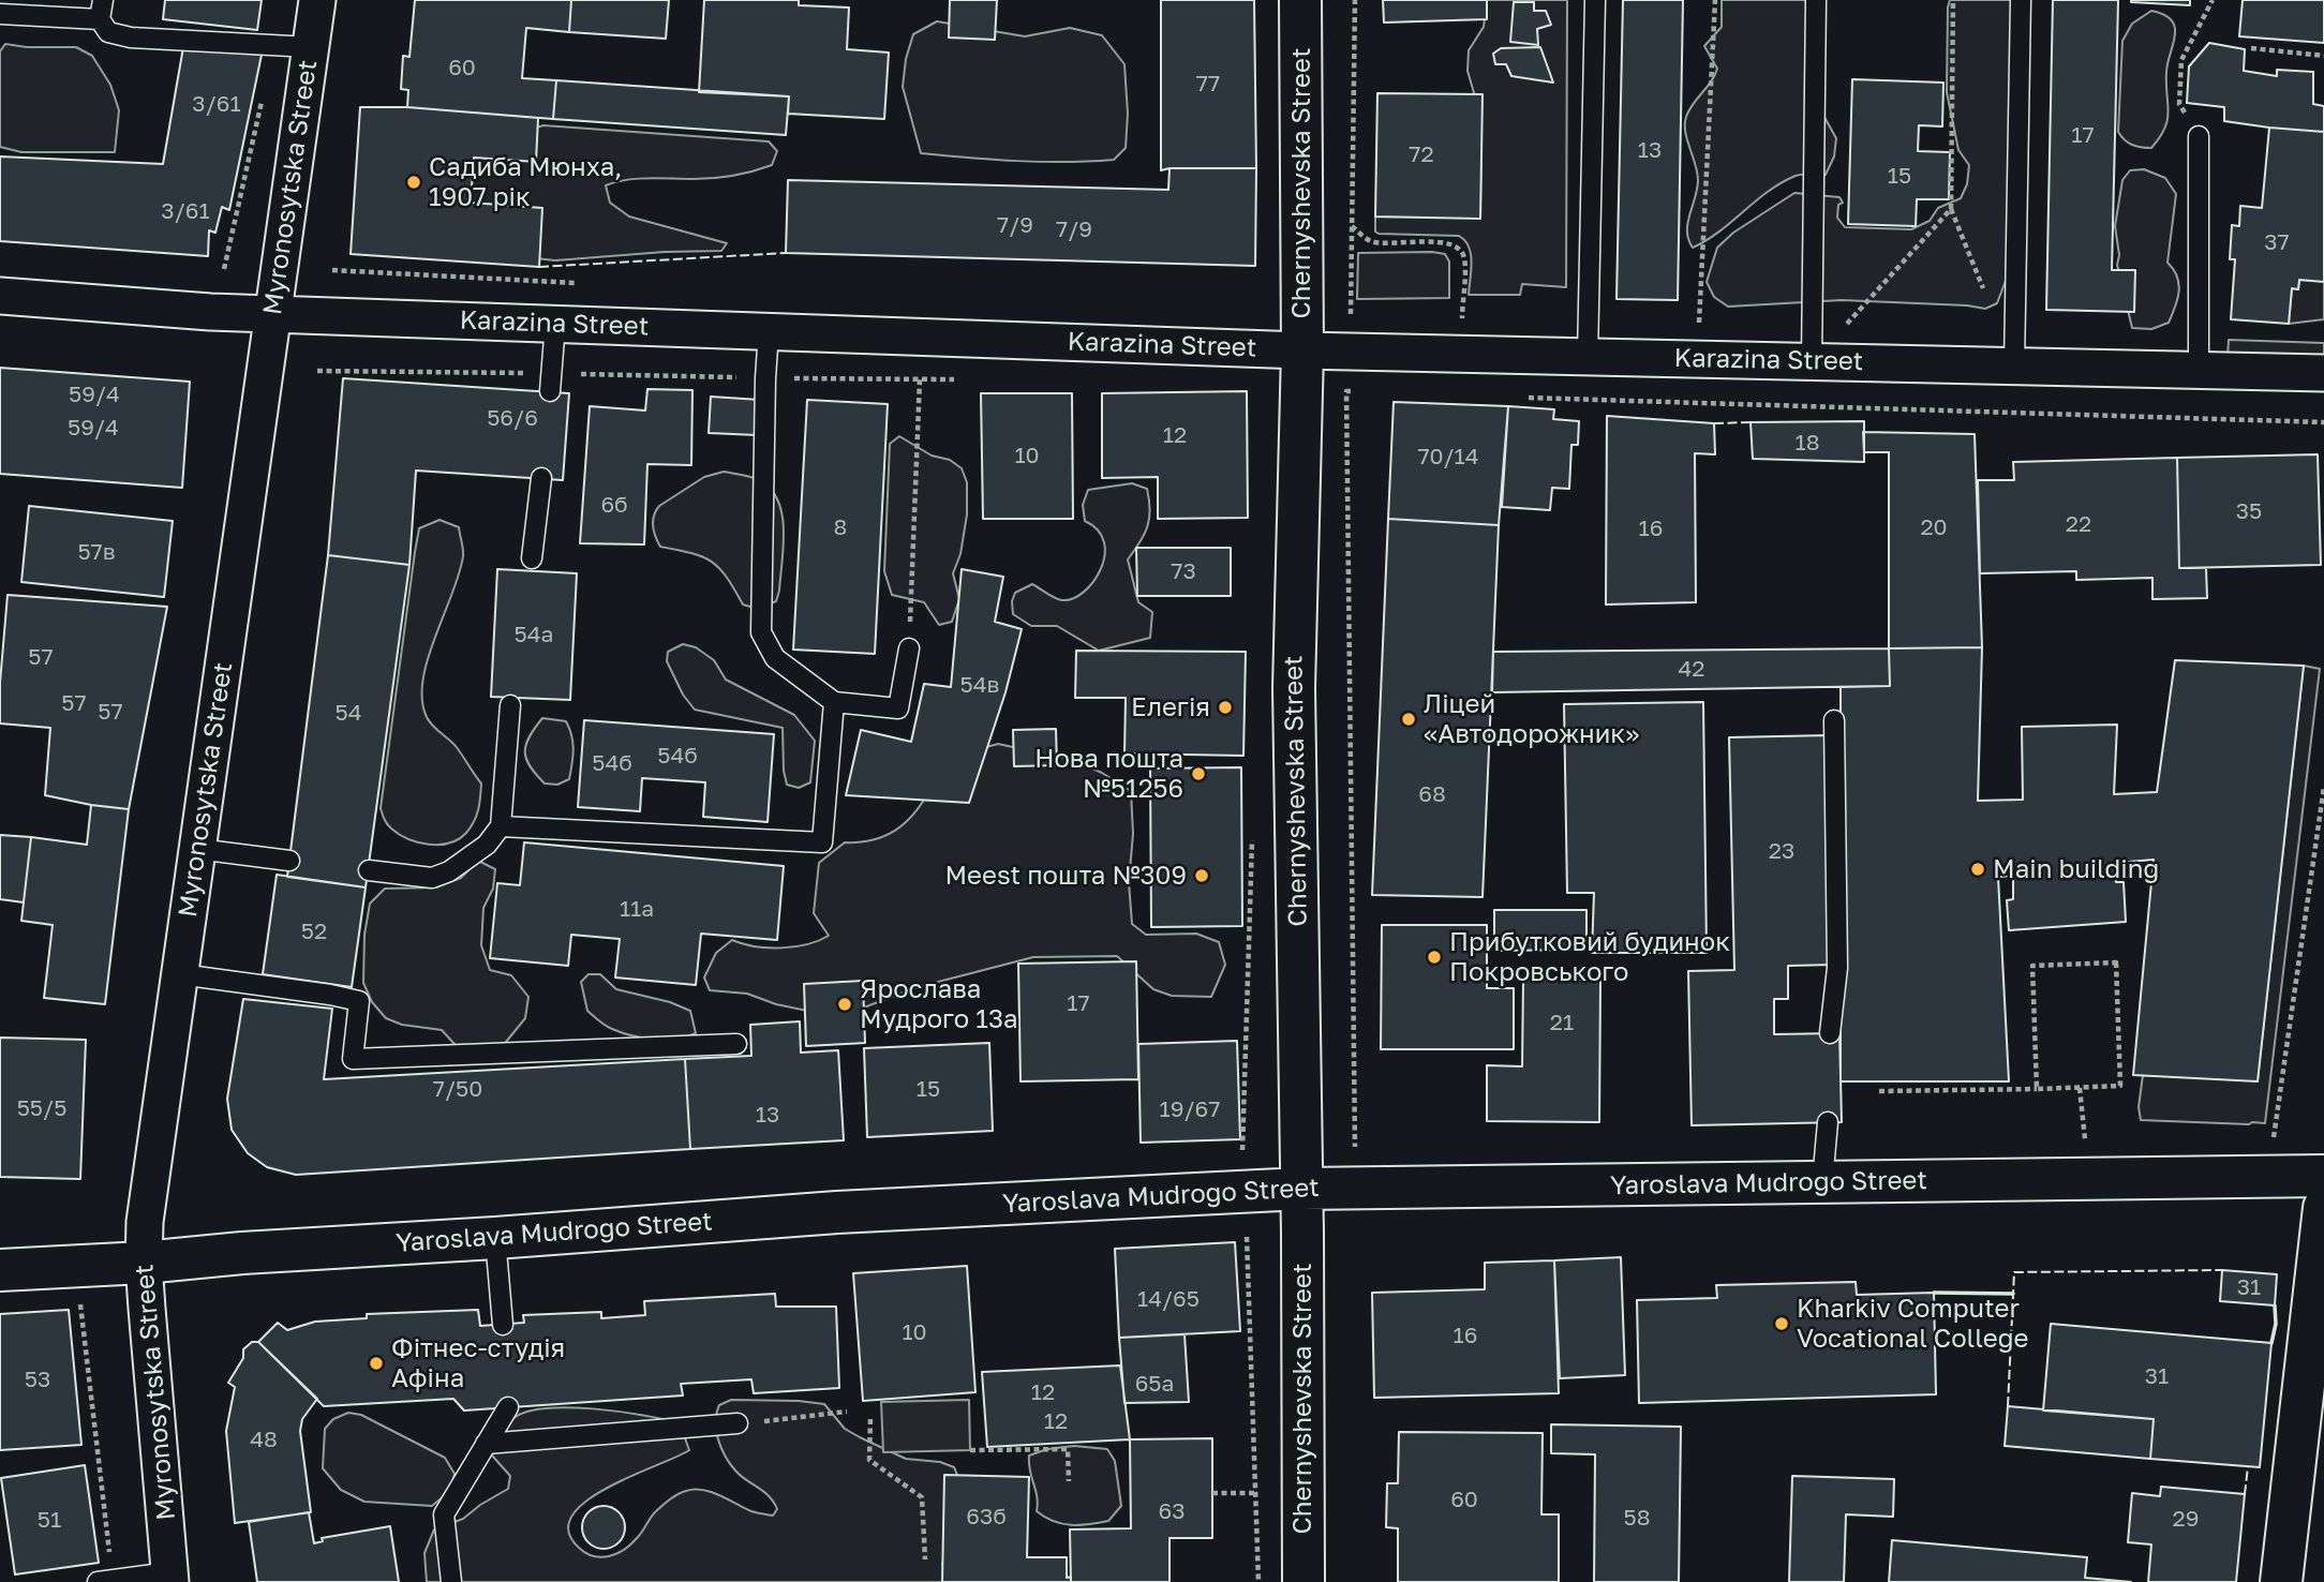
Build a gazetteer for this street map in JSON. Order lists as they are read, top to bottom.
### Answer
{
  "streets": {
    "street": [
      "Chernyshevska Street",
      "Myronosytska Street",
      "Karazina Street",
      "Yaroslava Mudrogo Street"
    ]
  },
  "crossings": [
    ["Chernyshevska Street", "Karazina Street"],
    ["Chernyshevska Street", "Yaroslava Mudrogo Street"],
    ["Myronosytska Street", "Karazina Street"],
    ["Myronosytska Street", "Yaroslava Mudrogo Street"]
  ],
  "places": [
    "Садиба Мюнха, 1907 рік",
    "Елегія",
    "Ліцей «Автодорожник»",
    "Нова пошта №51256",
    "Main building",
    "Meest пошта №309",
    "Прибутковий будинок Покровського",
    "Ярослава Мудрого 13а",
    "Kharkiv Computer Vocational College",
    "Фітнес-студія Афіна"
  ],
  "house_numbers": [
    "60",
    "77",
    "3/61",
    "17",
    "13",
    "72",
    "15",
    "3/61",
    "7/9",
    "7/9",
    "37",
    "59/4",
    "56/6",
    "59/4",
    "12",
    "18",
    "10",
    "70/14",
    "6б",
    "35",
    "22",
    "8",
    "20",
    "16",
    "57в",
    "73",
    "54а",
    "57",
    "42",
    "54в",
    "57",
    "57",
    "54",
    "54б",
    "54б",
    "68",
    "23",
    "11а",
    "52",
    "17",
    "21",
    "7/50",
    "15",
    "55/5",
    "19/67",
    "13",
    "31",
    "14/65",
    "10",
    "16",
    "31",
    "53",
    "65а",
    "12",
    "12",
    "48",
    "60",
    "63",
    "63б",
    "58",
    "29",
    "51"
  ]
}
